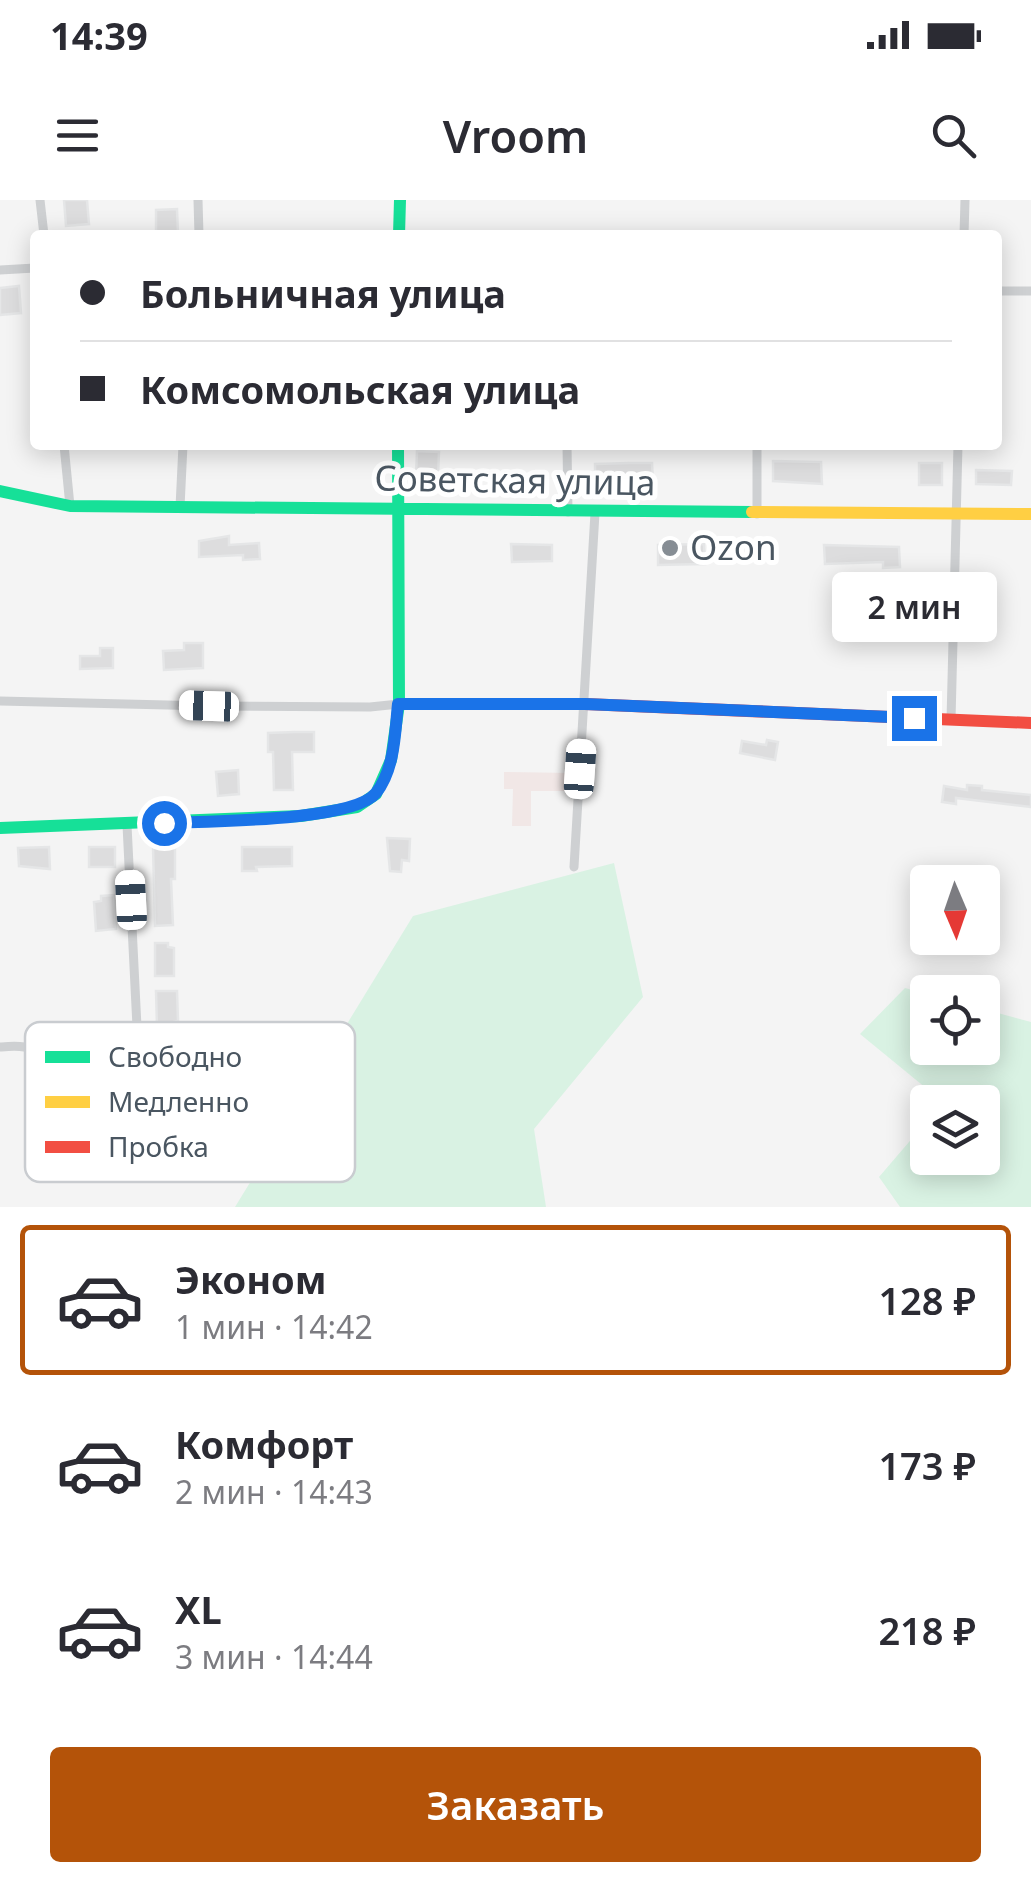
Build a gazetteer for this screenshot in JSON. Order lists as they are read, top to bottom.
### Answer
{
  "streets": {
    "street": ["Советская улица"]
  },
  "places": ["Ozon"],
  "legend": ["Свободно", "Медленно", "Пробка"],
  "north": "bottom",
  "page": {
    "status": "14:39",
    "header": "Vroom",
    "banner": ["Больничная улица", "Комсомольская улица"],
    "bubble": "2 мин",
    "list": [
      {
        "name": "Эконом",
        "note": "1 мин · 14:42",
        "value": "128 ₽"
      },
      {
        "name": "Комфорт",
        "note": "2 мин · 14:43",
        "value": "173 ₽"
      },
      {
        "name": "XL",
        "note": "3 мин · 14:44",
        "value": "218 ₽"
      }
    ],
    "buttons": "Заказать"
  }
}
